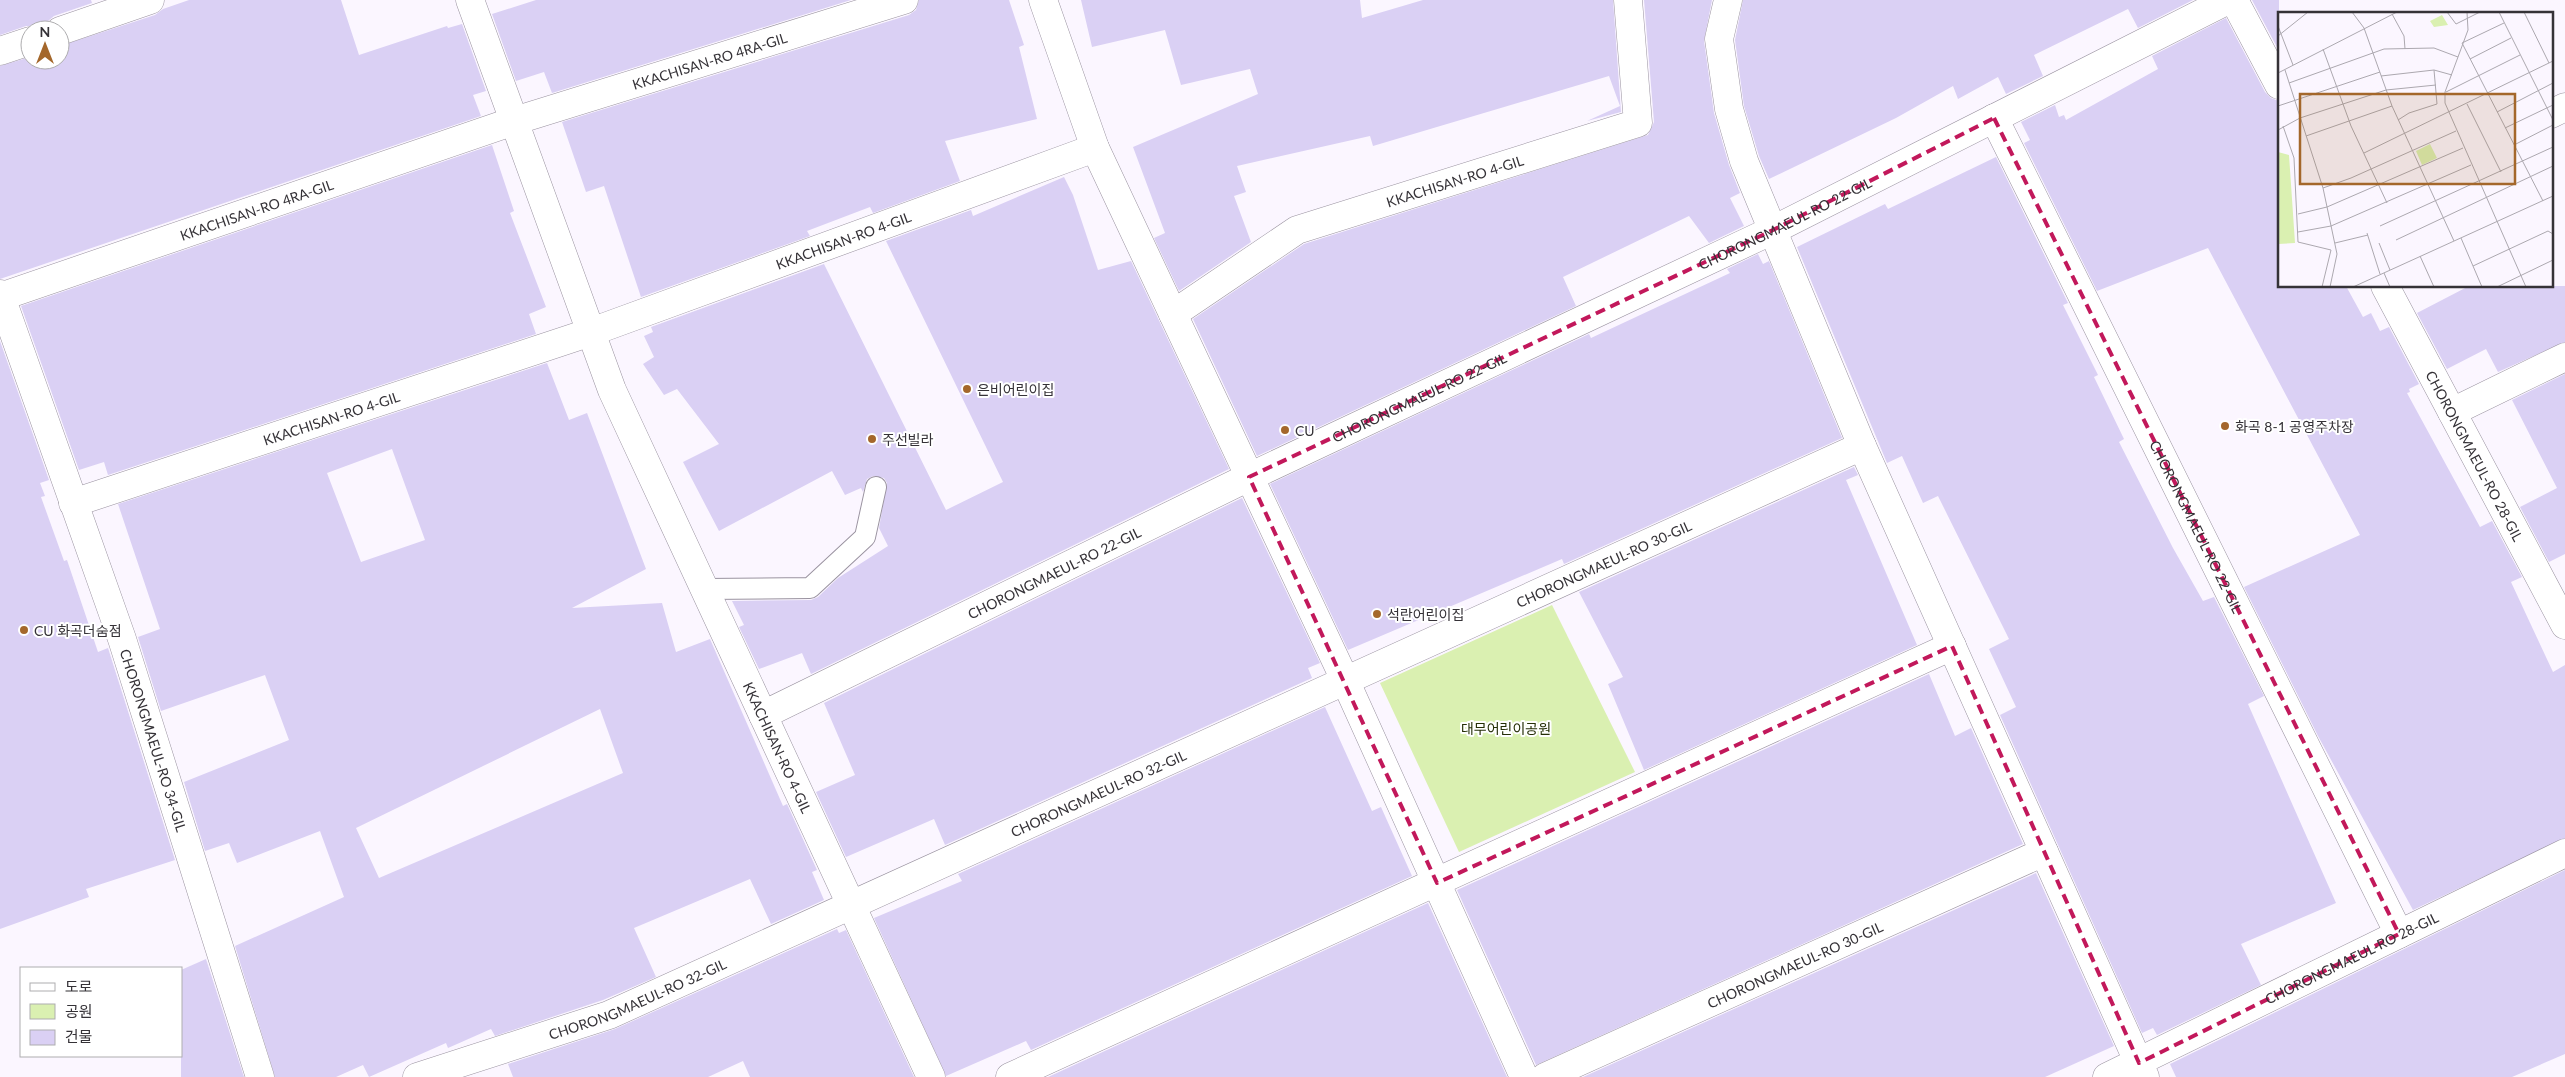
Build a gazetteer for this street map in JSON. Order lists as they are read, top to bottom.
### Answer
{
  "streets": {
    "street": [
      "KKACHISAN-RO 4RA-GIL",
      "KKACHISAN-RO 4-GIL",
      "CHORONGMAEUL-RO 22-GIL",
      "CHORONGMAEUL-RO 28-GIL",
      "CHORONGMAEUL-RO 30-GIL",
      "CHORONGMAEUL-RO 34-GIL",
      "CHORONGMAEUL-RO 32-GIL"
    ]
  },
  "crossings": [
    ["KKACHISAN-RO 4RA-GIL", "CHORONGMAEUL-RO 34-GIL"],
    ["KKACHISAN-RO 4-GIL", "CHORONGMAEUL-RO 22-GIL"],
    ["KKACHISAN-RO 4-GIL", "CHORONGMAEUL-RO 34-GIL"],
    ["KKACHISAN-RO 4-GIL", "CHORONGMAEUL-RO 32-GIL"],
    ["CHORONGMAEUL-RO 22-GIL", "CHORONGMAEUL-RO 28-GIL"],
    ["CHORONGMAEUL-RO 30-GIL", "CHORONGMAEUL-RO 32-GIL"]
  ],
  "parks": ["대무어린이공원"],
  "places": [
    "은비어린이집",
    "화곡 8-1 공영주차장",
    "CU",
    "주선빌라",
    "석란어린이집",
    "CU 화곡더숨점"
  ],
  "legend": ["도로", "공원", "건물"],
  "north": "top"
}
